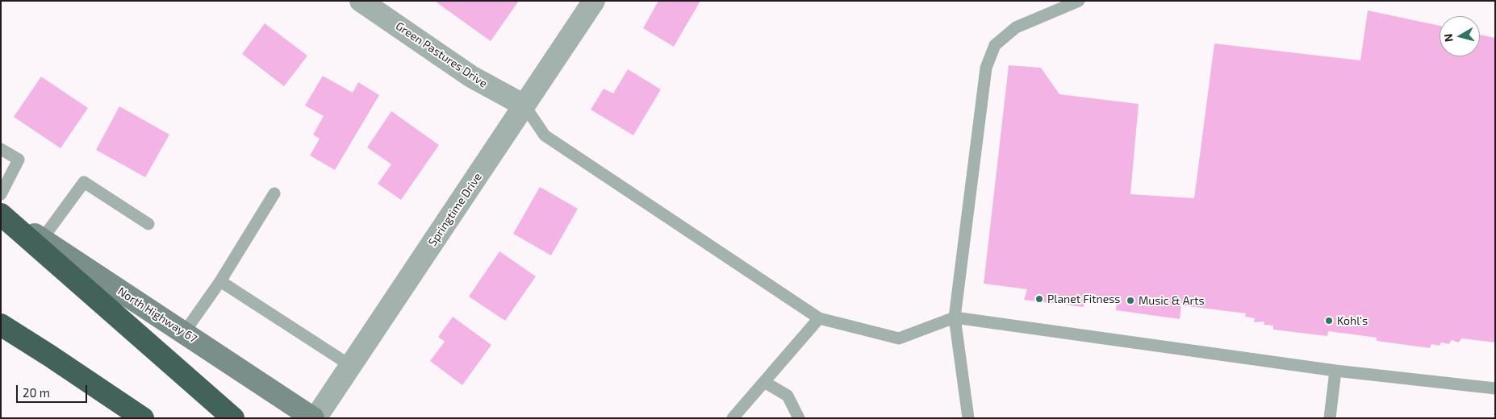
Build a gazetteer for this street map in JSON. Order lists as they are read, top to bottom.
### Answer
{
  "streets": {
    "main road": ["North Highway 67"],
    "street": ["Green Pastures Drive", "Springtime Drive"]
  },
  "crossings": [
    ["Green Pastures Drive", "Springtime Drive"],
    ["Springtime Drive", "North Highway 67"]
  ],
  "places": ["Planet Fitness", "Music & Arts", "Kohl's"],
  "scale_bar": "20 m",
  "north": "left"
}
